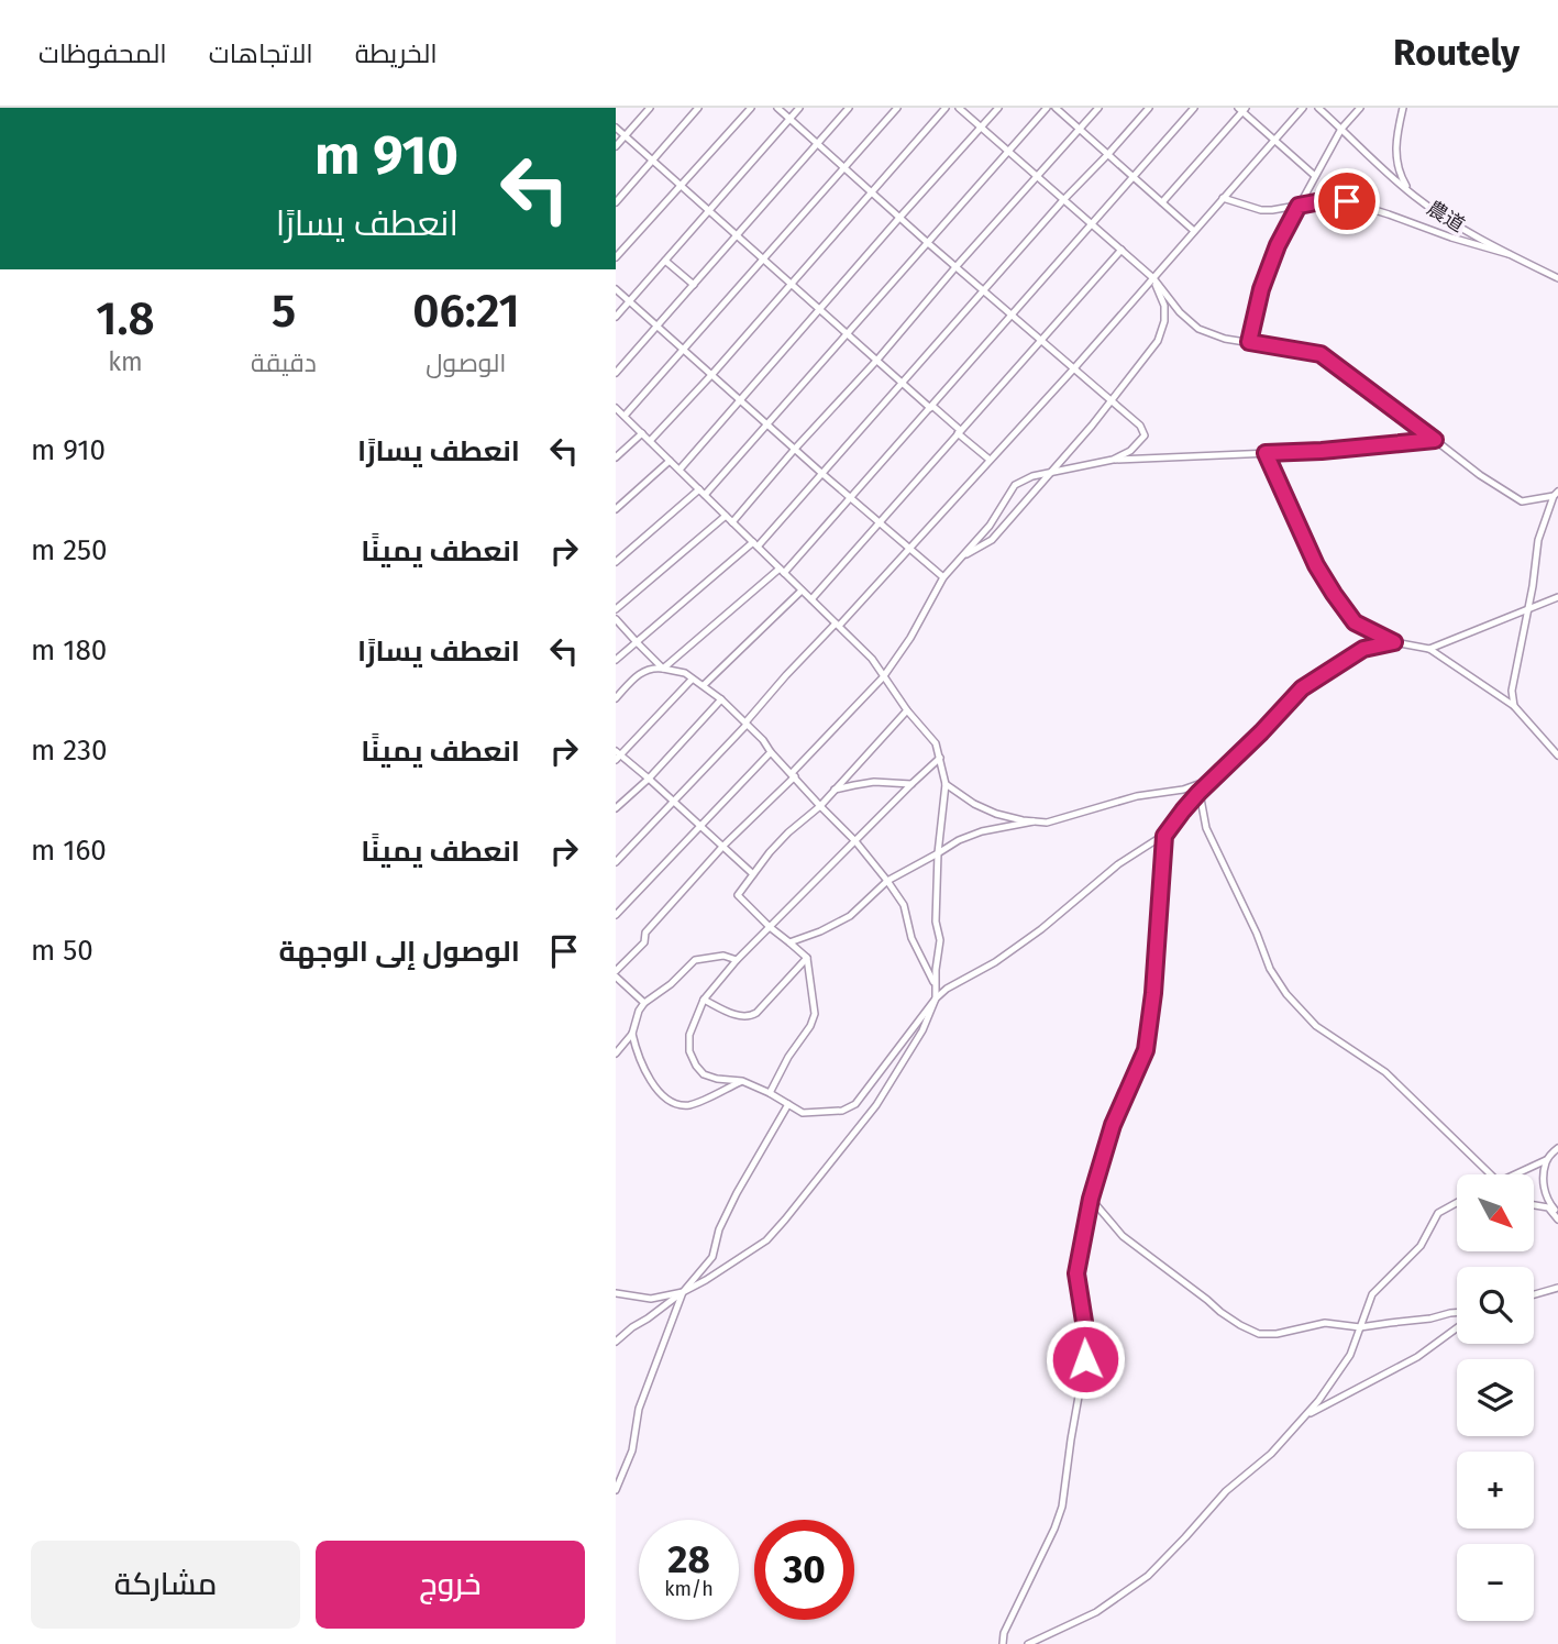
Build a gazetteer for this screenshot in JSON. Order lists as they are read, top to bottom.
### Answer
{
  "streets": {
    "street": ["農道"]
  },
  "north": "bottom right",
  "page": {
    "header": "Routely",
    "nav": ["الخريطة", "الاتجاهات", "المحفوظات"],
    "turn": ["910 m", "انعطف يسارًا"],
    "eta": [
      "06:21",
      "الوصول",
      "5",
      "دقيقة",
      "1.8",
      "km"
    ],
    "list": [
      {
        "name": "انعطف يسارًا",
        "value": "910 m"
      },
      {
        "name": "انعطف يمينًا",
        "value": "250 m"
      },
      {
        "name": "انعطف يسارًا",
        "value": "180 m"
      },
      {
        "name": "انعطف يمينًا",
        "value": "230 m"
      },
      {
        "name": "انعطف يمينًا",
        "value": "160 m"
      },
      {
        "name": "الوصول إلى الوجهة",
        "value": "50 m"
      }
    ],
    "map_buttons": ["+", "−"],
    "speed": "28 km/h",
    "limit": "30",
    "buttons": ["خروج", "مشاركة"]
  }
}
